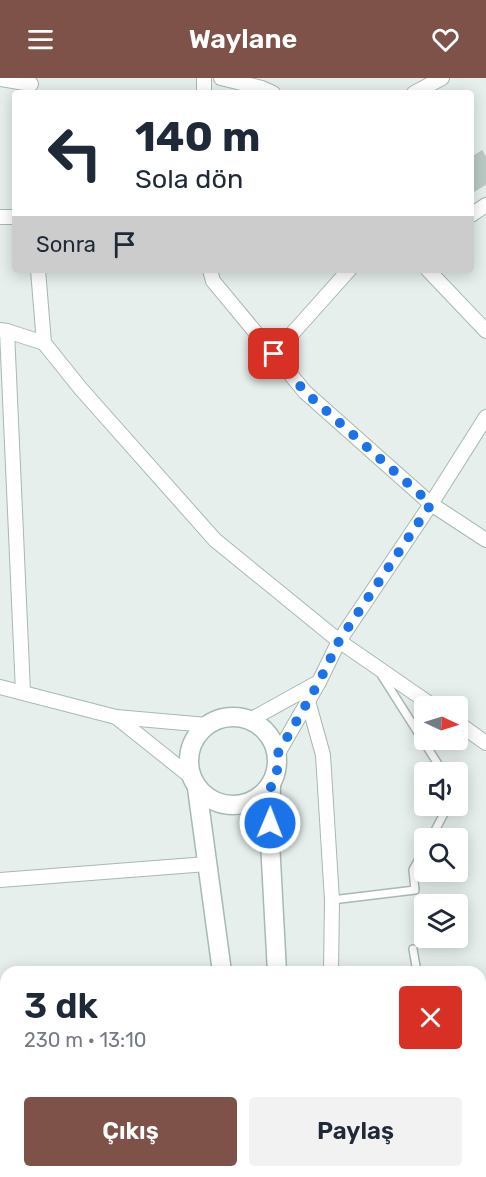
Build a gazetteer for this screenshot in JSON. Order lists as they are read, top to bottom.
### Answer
{
  "north": "right",
  "page": {
    "header": "Waylane",
    "turn": ["140 m", "Sola dön"],
    "then": "Sonra",
    "heading": ["3 dk", "230 m · 13:10"],
    "buttons": ["Çıkış", "Paylaş"]
  }
}
